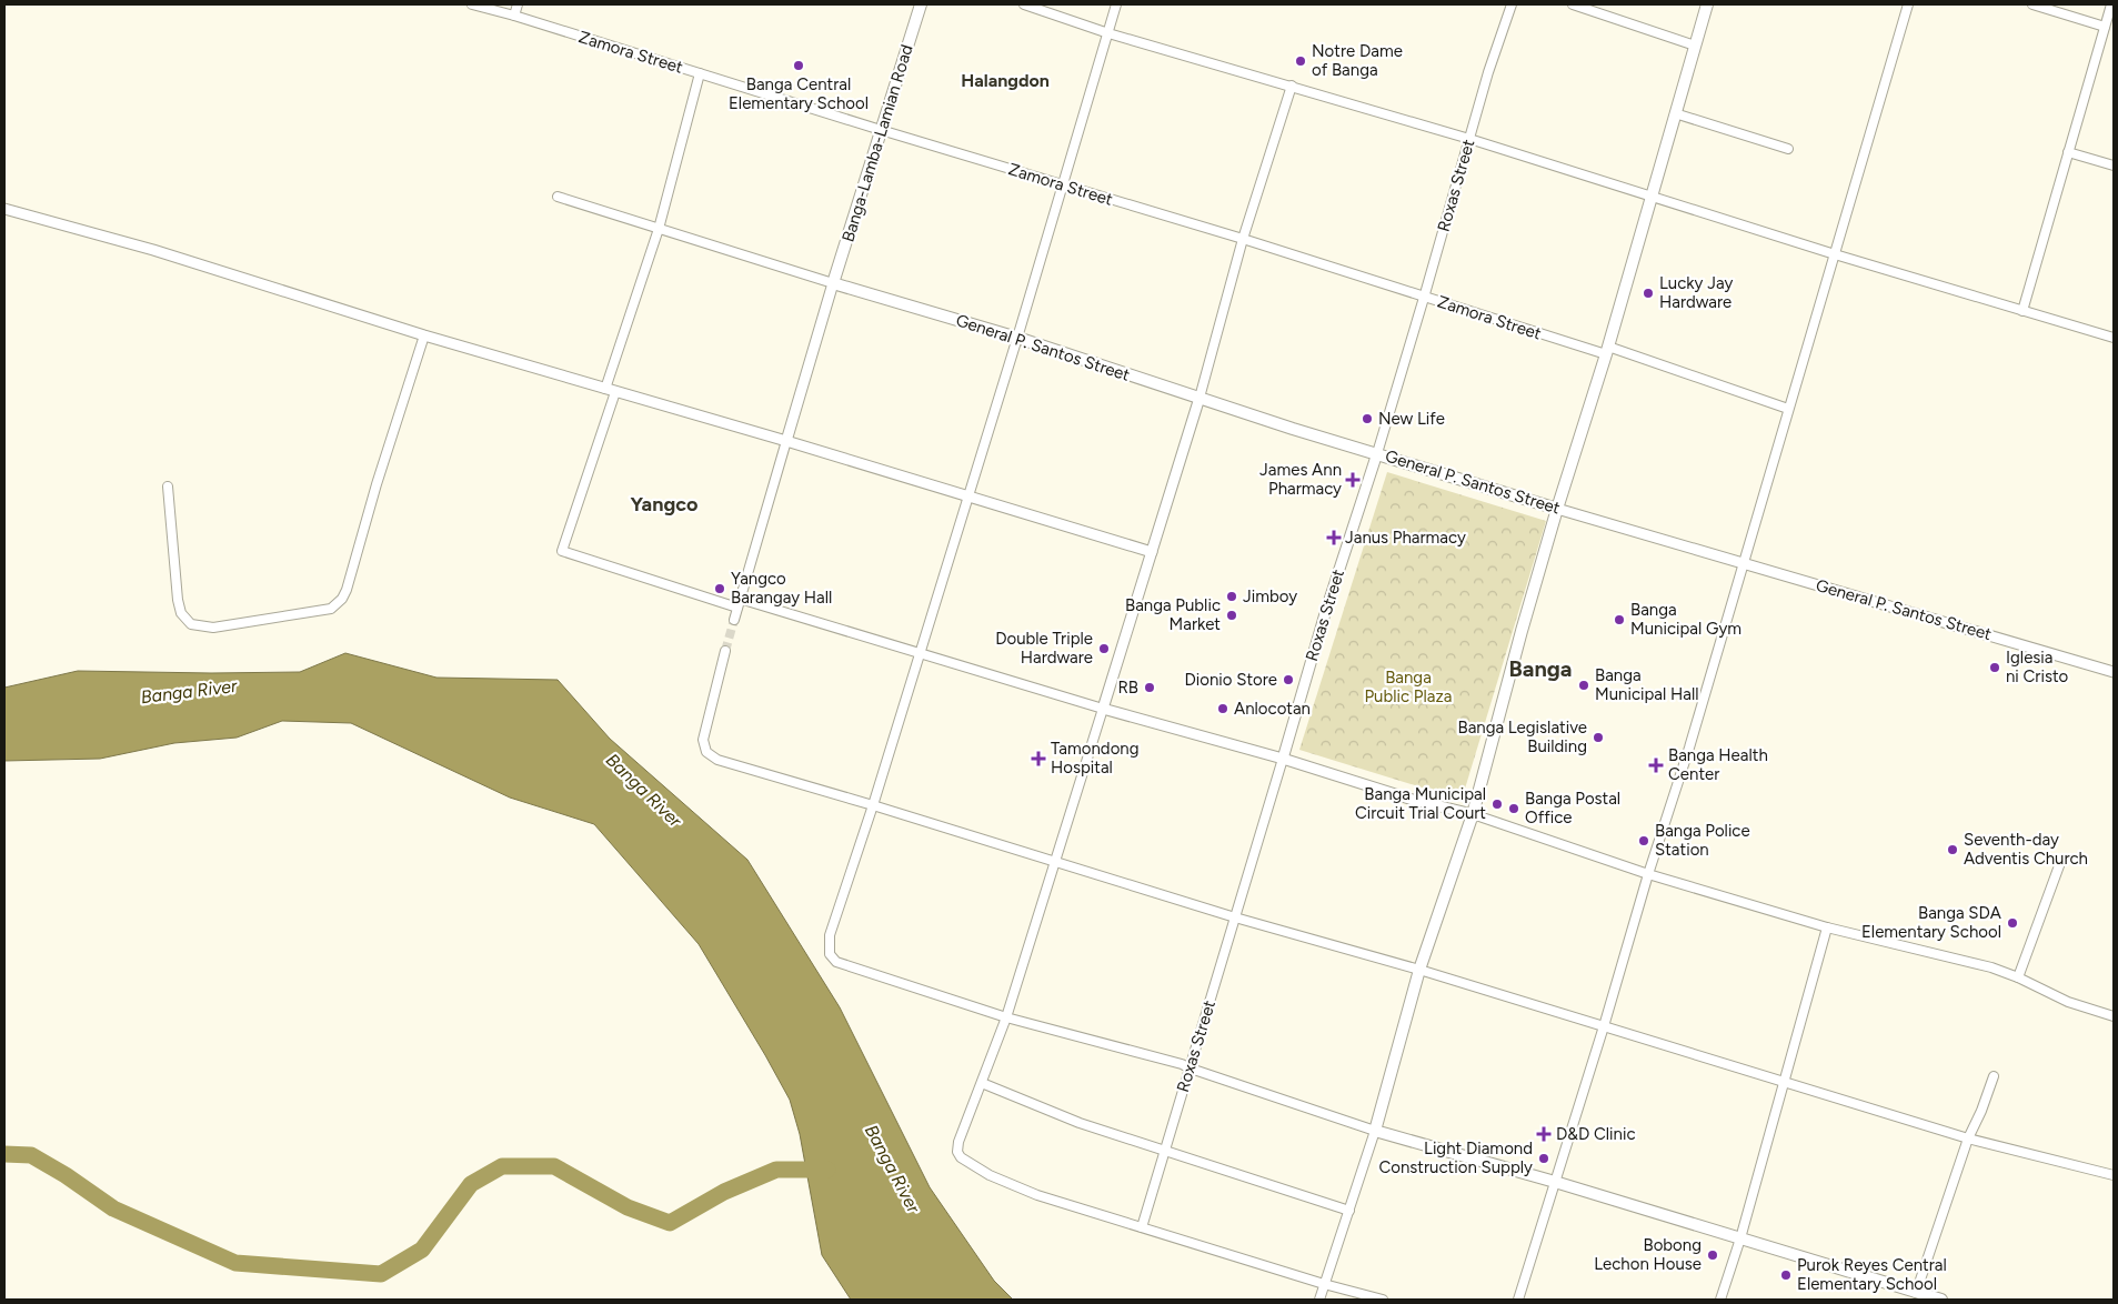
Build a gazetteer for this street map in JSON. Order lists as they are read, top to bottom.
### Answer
{
  "streets": {
    "main road": ["Banga-Lamba-Lamian Road", "General P. Santos Street"],
    "street": ["Zamora Street", "Roxas Street"]
  },
  "crossings": [
    ["Zamora Street", "Banga-Lamba-Lamian Road"],
    ["Zamora Street", "Roxas Street"],
    ["Banga-Lamba-Lamian Road", "General P. Santos Street"],
    ["Roxas Street", "General P. Santos Street"]
  ],
  "districts": ["Halangdon", "Yangco", "Banga"],
  "water": ["Banga River"],
  "parks": ["Banga Public Plaza"],
  "places": {
    "other": [
      "Notre Dame of Banga",
      "Banga Central Elementary School",
      "Lucky Jay Hardware",
      "New Life",
      "Yangco Barangay Hall",
      "Jimboy",
      "Banga Public Market",
      "Banga Municipal Gym",
      "Double Triple Hardware",
      "Iglesia ni Cristo",
      "Dionio Store",
      "Banga Municipal Hall",
      "RB",
      "Anlocotan",
      "Banga Legislative Building",
      "Banga Municipal Circuit Trial Court",
      "Banga Postal Office",
      "Banga Police Station",
      "Seventh-day Adventis Church",
      "Banga SDA Elementary School",
      "Light Diamond Construction Supply",
      "Bobong Lechon House",
      "Purok Reyes Central Elementary School"
    ],
    "health": [
      "James Ann Pharmacy",
      "Janus Pharmacy",
      "Tamondong Hospital",
      "Banga Health Center",
      "D&D Clinic"
    ]
  }
}
